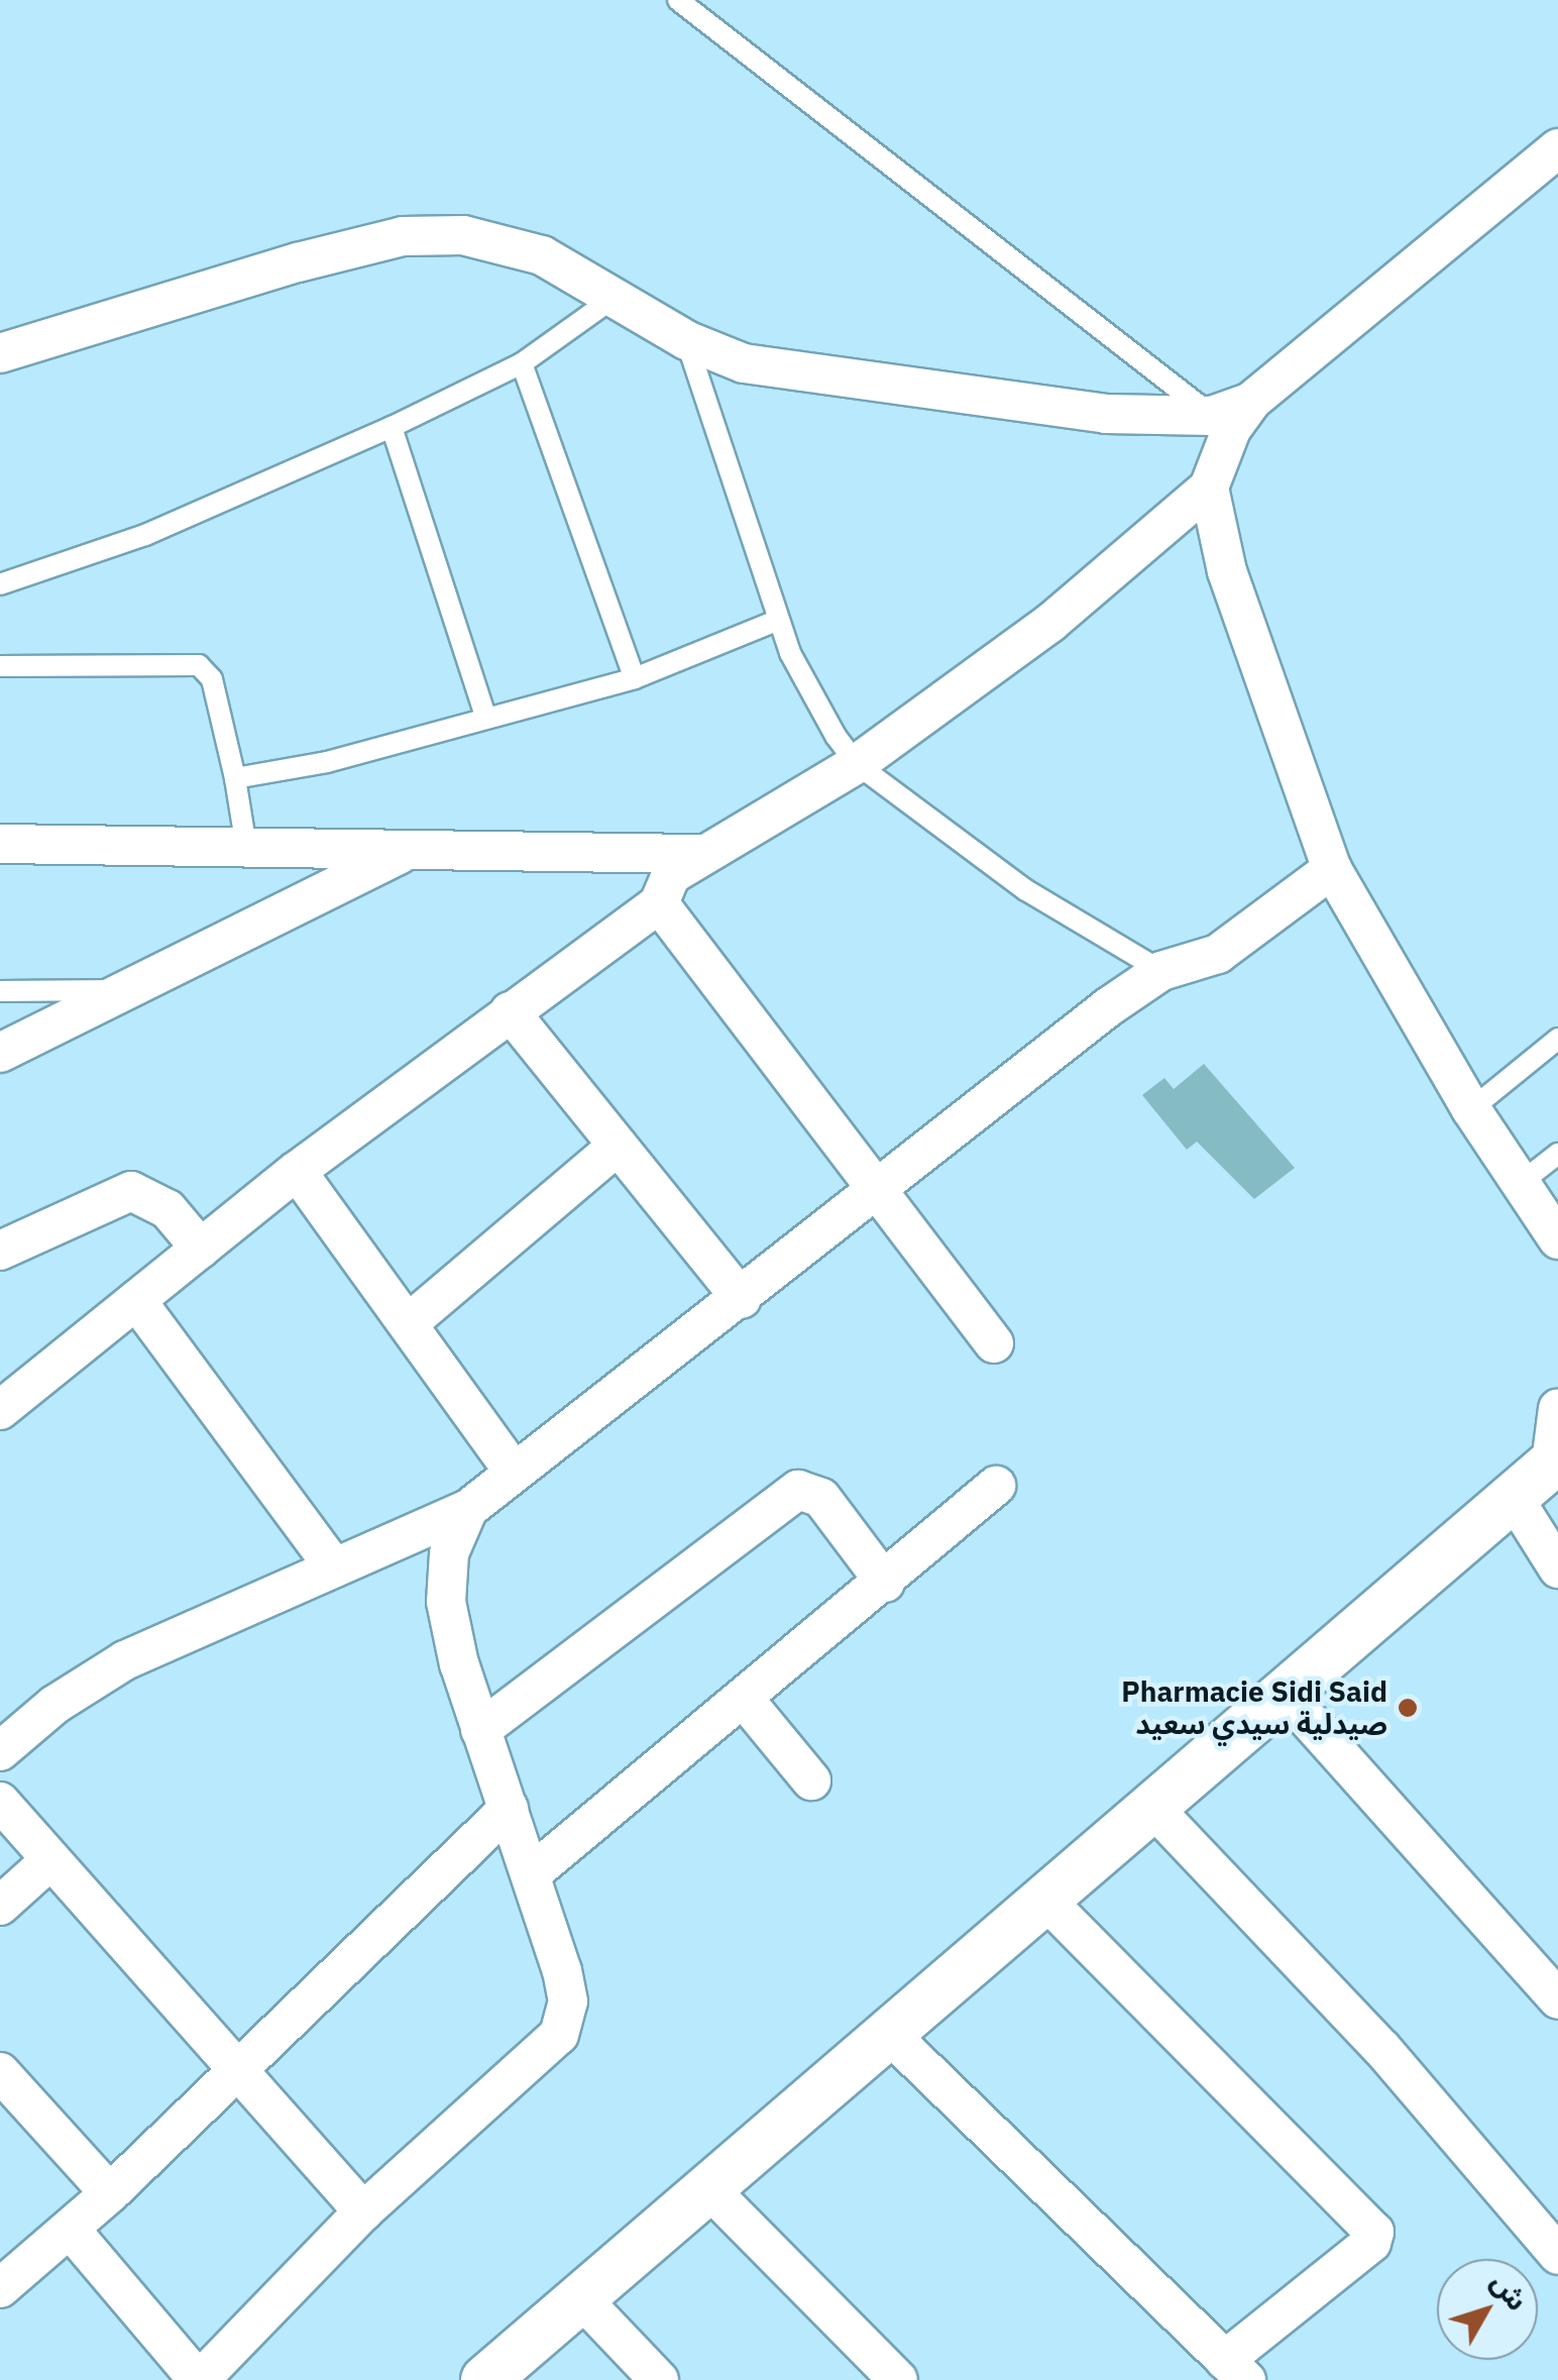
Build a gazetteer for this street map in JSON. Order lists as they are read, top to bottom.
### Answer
{
  "places": ["Pharmacie Sidi Said صيدلية سيدي سعيد"],
  "north": "top right"
}
